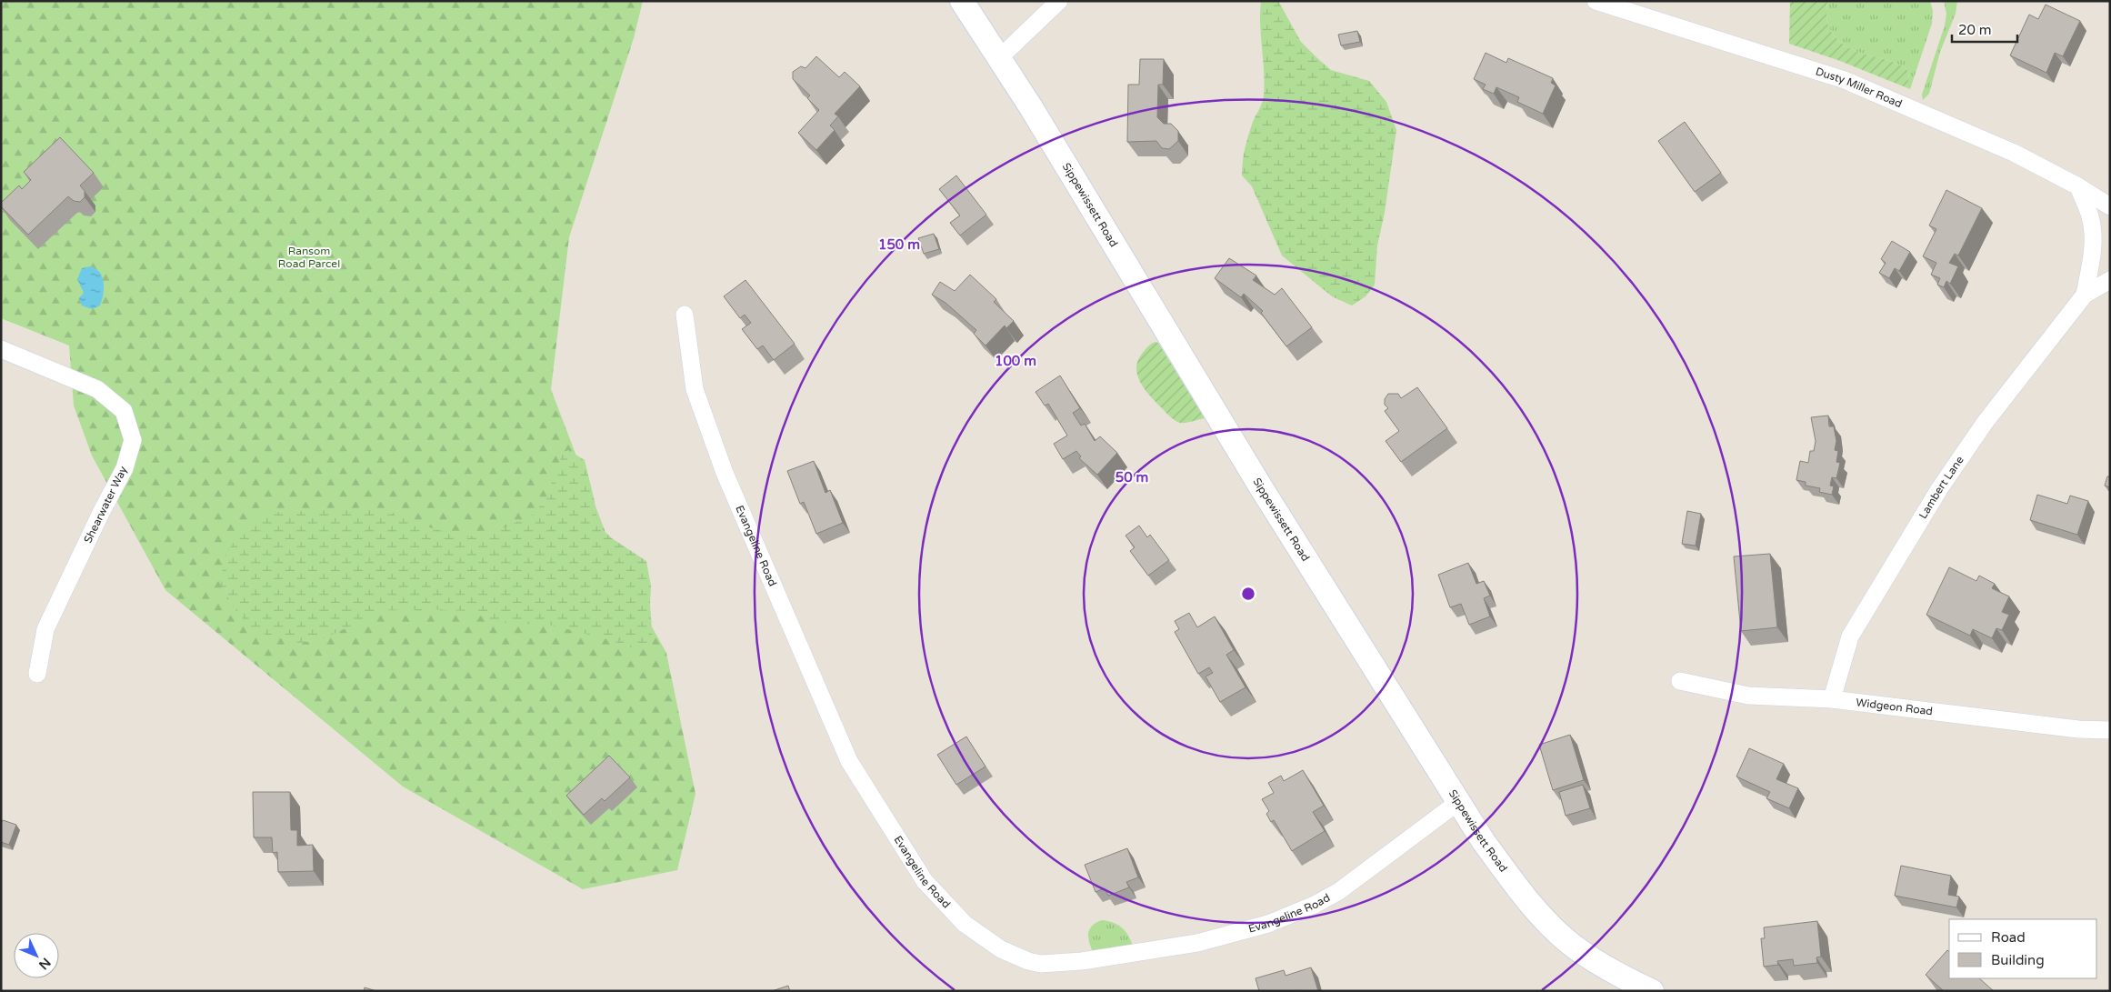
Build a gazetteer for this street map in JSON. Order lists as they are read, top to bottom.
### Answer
{
  "streets": {
    "main road": ["Sippewissett Road"],
    "street": [
      "Dusty Miller Road",
      "Lambert Lane",
      "Shearwater Way",
      "Evangeline Road",
      "Widgeon Road"
    ]
  },
  "crossings": [
    ["Dusty Miller Road", "Lambert Lane"],
    ["Sippewissett Road", "Evangeline Road"],
    ["Lambert Lane", "Widgeon Road"]
  ],
  "parks": ["Ransom Road Parcel"],
  "legend": ["Road", "Building"],
  "scale_bar": "20 m",
  "north": "bottom right",
  "rings": ["150 m", "100 m", "50 m"]
}
